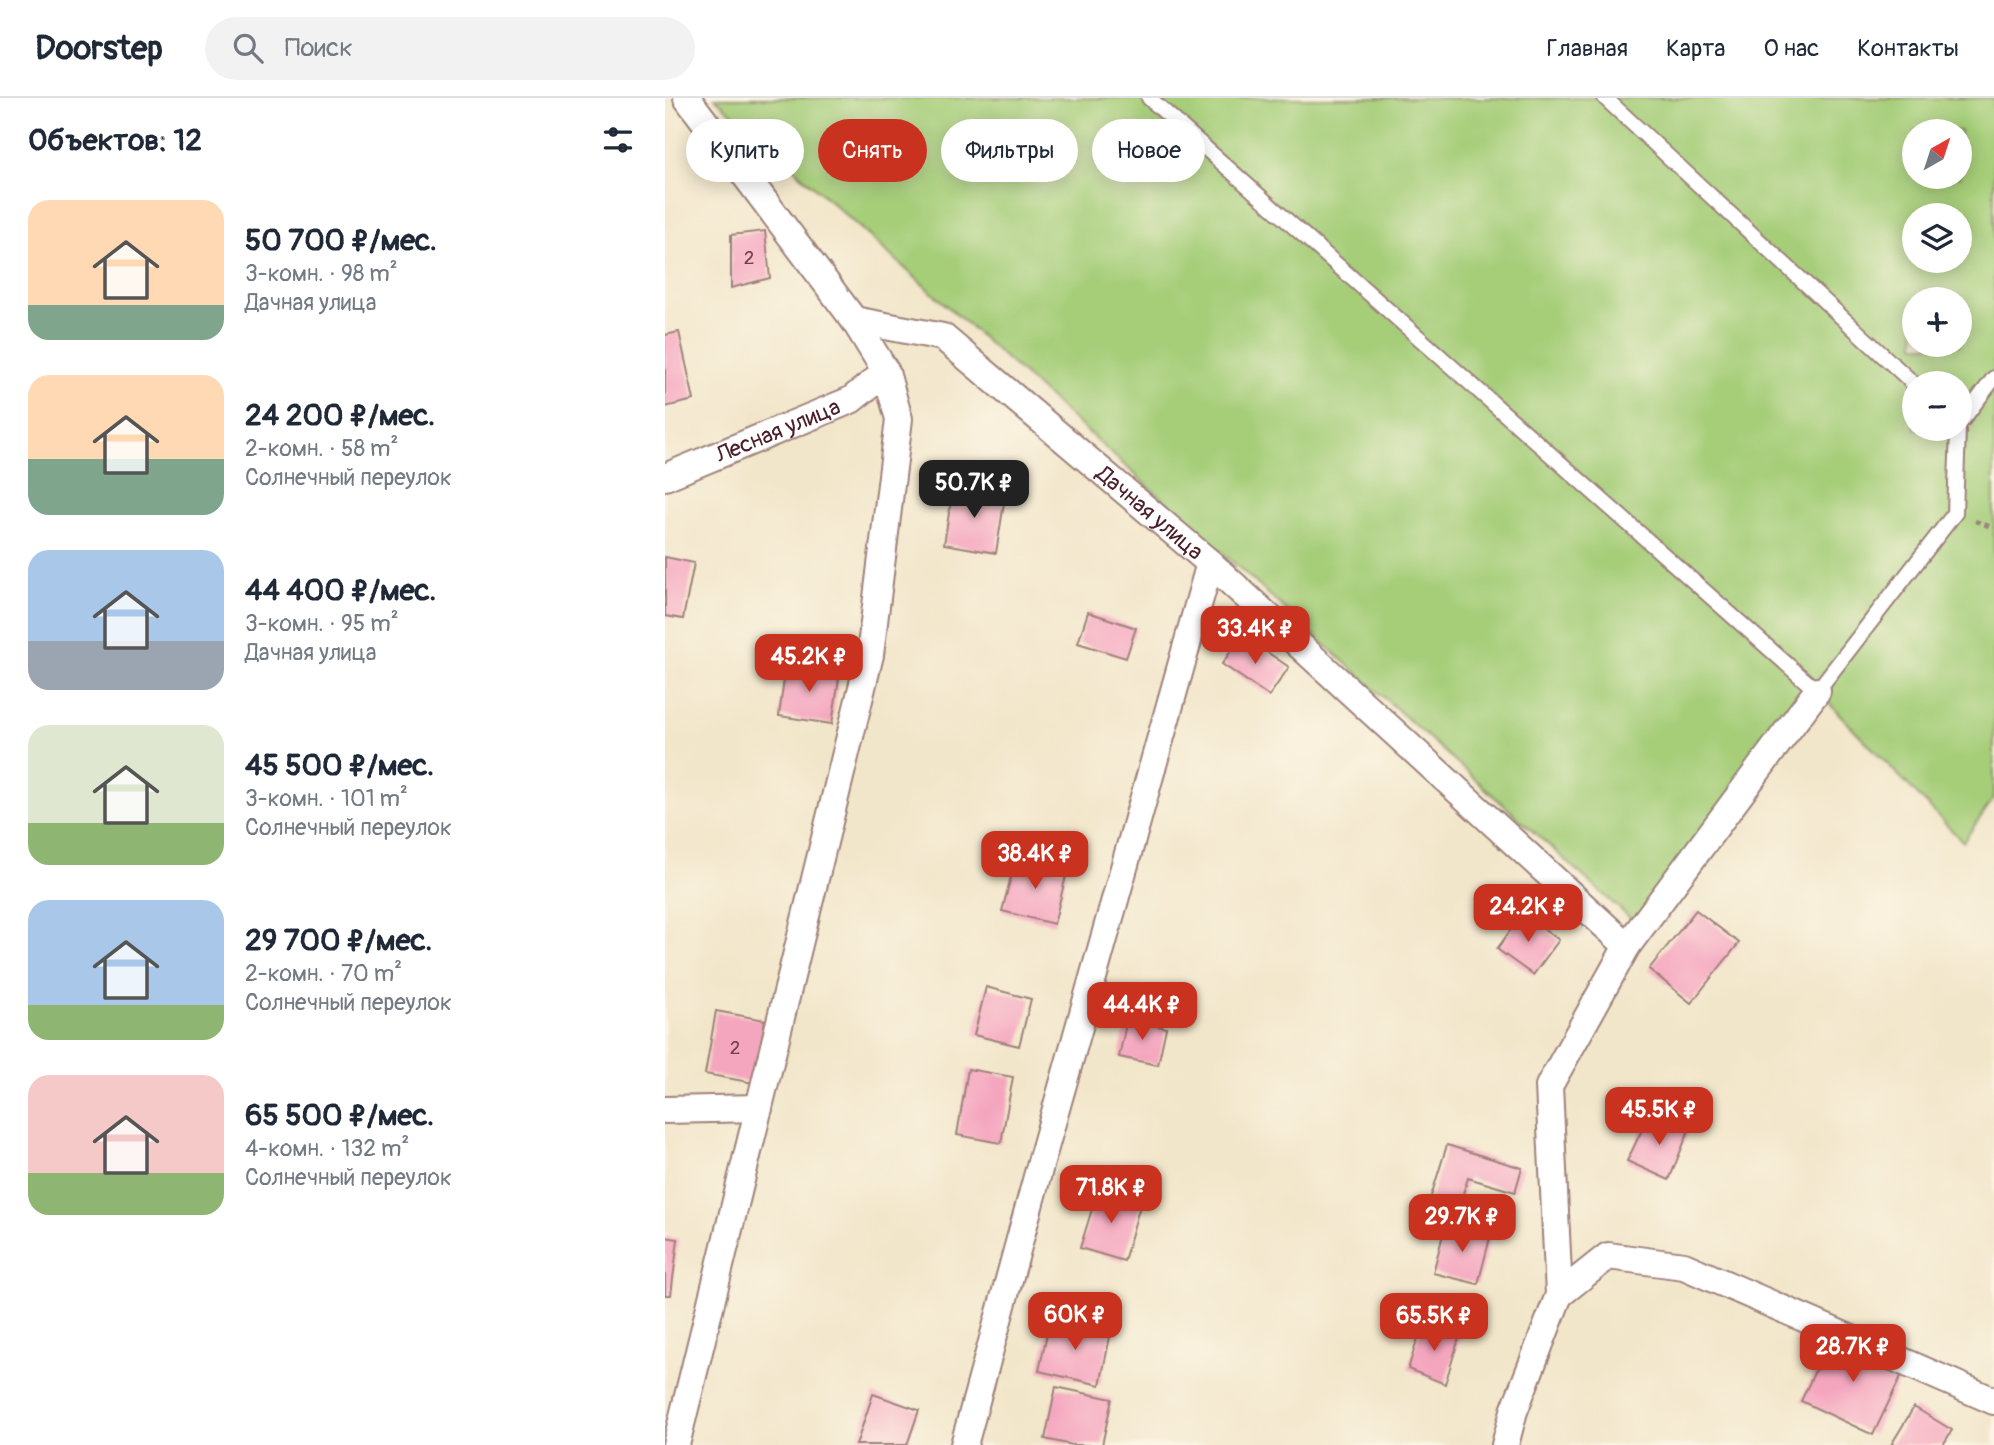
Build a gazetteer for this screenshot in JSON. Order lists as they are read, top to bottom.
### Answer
{
  "streets": {
    "street": ["Лесная улица", "Дачная улица"]
  },
  "house_numbers": ["2", "2"],
  "north": "top right",
  "page": {
    "header": "Doorstep",
    "search": "Поиск",
    "nav": [
      "Главная",
      "Карта",
      "О нас",
      "Контакты"
    ],
    "heading": "Объектов: 12",
    "map_buttons": ["+", "−"],
    "chip": [
      "Купить",
      "Снять",
      "Фильтры",
      "Новое"
    ],
    "list": [
      {
        "name": "50 700 ₽/мес.",
        "note": "3-комн. · 98 m² · Дачная улица"
      },
      {
        "name": "24 200 ₽/мес.",
        "note": "2-комн. · 58 m² · Солнечный переулок"
      },
      {
        "name": "44 400 ₽/мес.",
        "note": "3-комн. · 95 m² · Дачная улица"
      },
      {
        "name": "45 500 ₽/мес.",
        "note": "3-комн. · 101 m² · Солнечный переулок"
      },
      {
        "name": "29 700 ₽/мес.",
        "note": "2-комн. · 70 m² · Солнечный переулок"
      },
      {
        "name": "65 500 ₽/мес.",
        "note": "4-комн. · 132 m² · Солнечный переулок"
      }
    ],
    "price": [
      "50.7K ₽",
      "33.4K ₽",
      "45.2K ₽",
      "38.4K ₽",
      "24.2K ₽",
      "44.4K ₽",
      "45.5K ₽",
      "71.8K ₽",
      "29.7K ₽",
      "60K ₽",
      "65.5K ₽",
      "28.7K ₽"
    ]
  }
}
